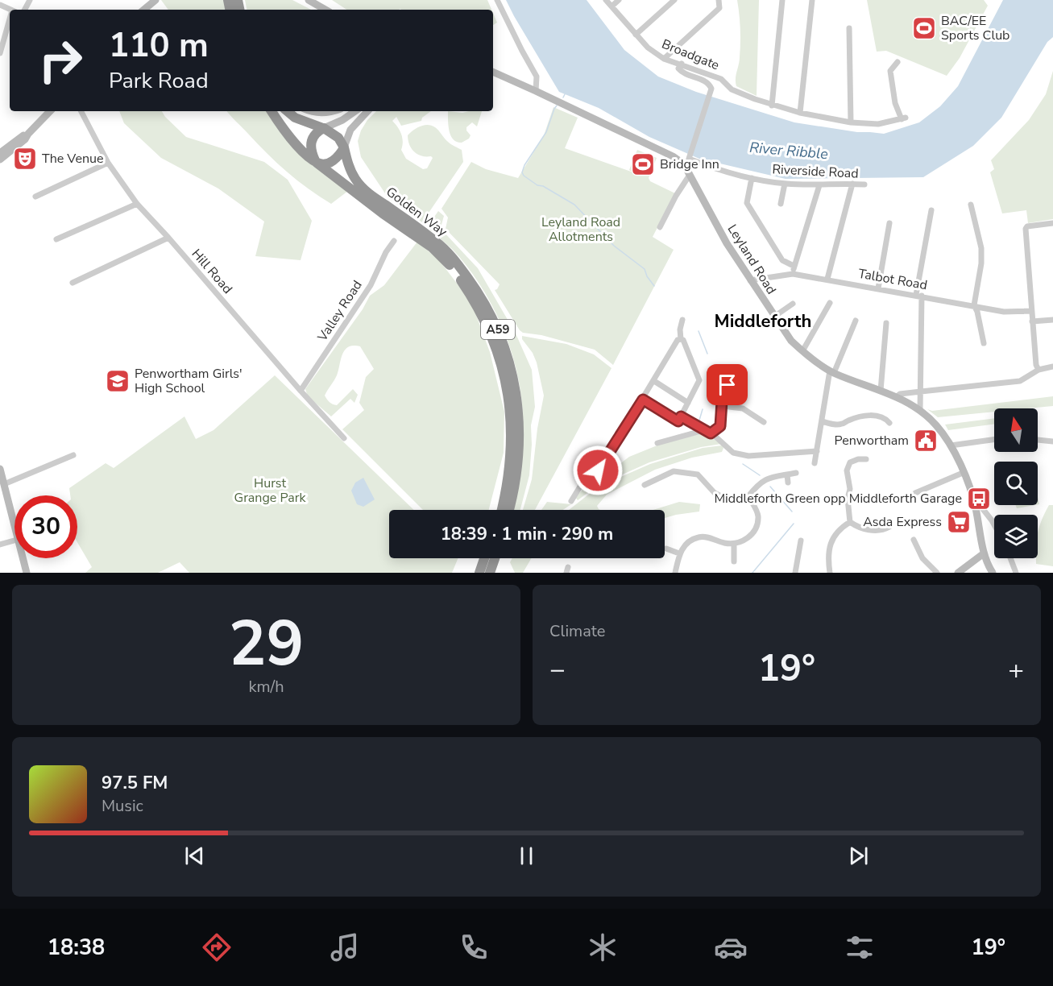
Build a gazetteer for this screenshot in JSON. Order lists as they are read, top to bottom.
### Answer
{
  "streets": {
    "highway": ["Golden Way", "A59"],
    "main road": ["Leyland Road"],
    "street": [
      "Broadgate",
      "Riverside Road",
      "Hill Road",
      "Talbot Road",
      "Valley Road"
    ]
  },
  "crossings": [
    ["Riverside Road", "Leyland Road"],
    ["Golden Way", "A59"],
    ["Leyland Road", "Talbot Road"],
    ["Hill Road", "Valley Road"]
  ],
  "districts": ["Middleforth"],
  "water": ["River Ribble"],
  "parks": ["Leyland Road Allotments", "Hurst Grange Park"],
  "places": {
    "sports": ["BAC/EE Sports Club", "Bridge Inn"],
    "theatre": ["The Venue"],
    "school or university": ["Penwortham Girls' High School"],
    "public building": ["Penwortham"],
    "bus stop": ["Middleforth Green opp Middleforth Garage"],
    "supermarket": ["Asda Express"]
  },
  "north": "top",
  "page": {
    "turn": ["110 m", "Park Road"],
    "limit": "30",
    "trip": "18:39 · 1 min · 290 m",
    "tile": [
      ["29", "km/h"],
      "Climate"
    ],
    "heat": ["−", "19°", "+"],
    "song": ["97.5 FM", "Music"],
    "tabs": ["18:38", "19°"]
  }
}
